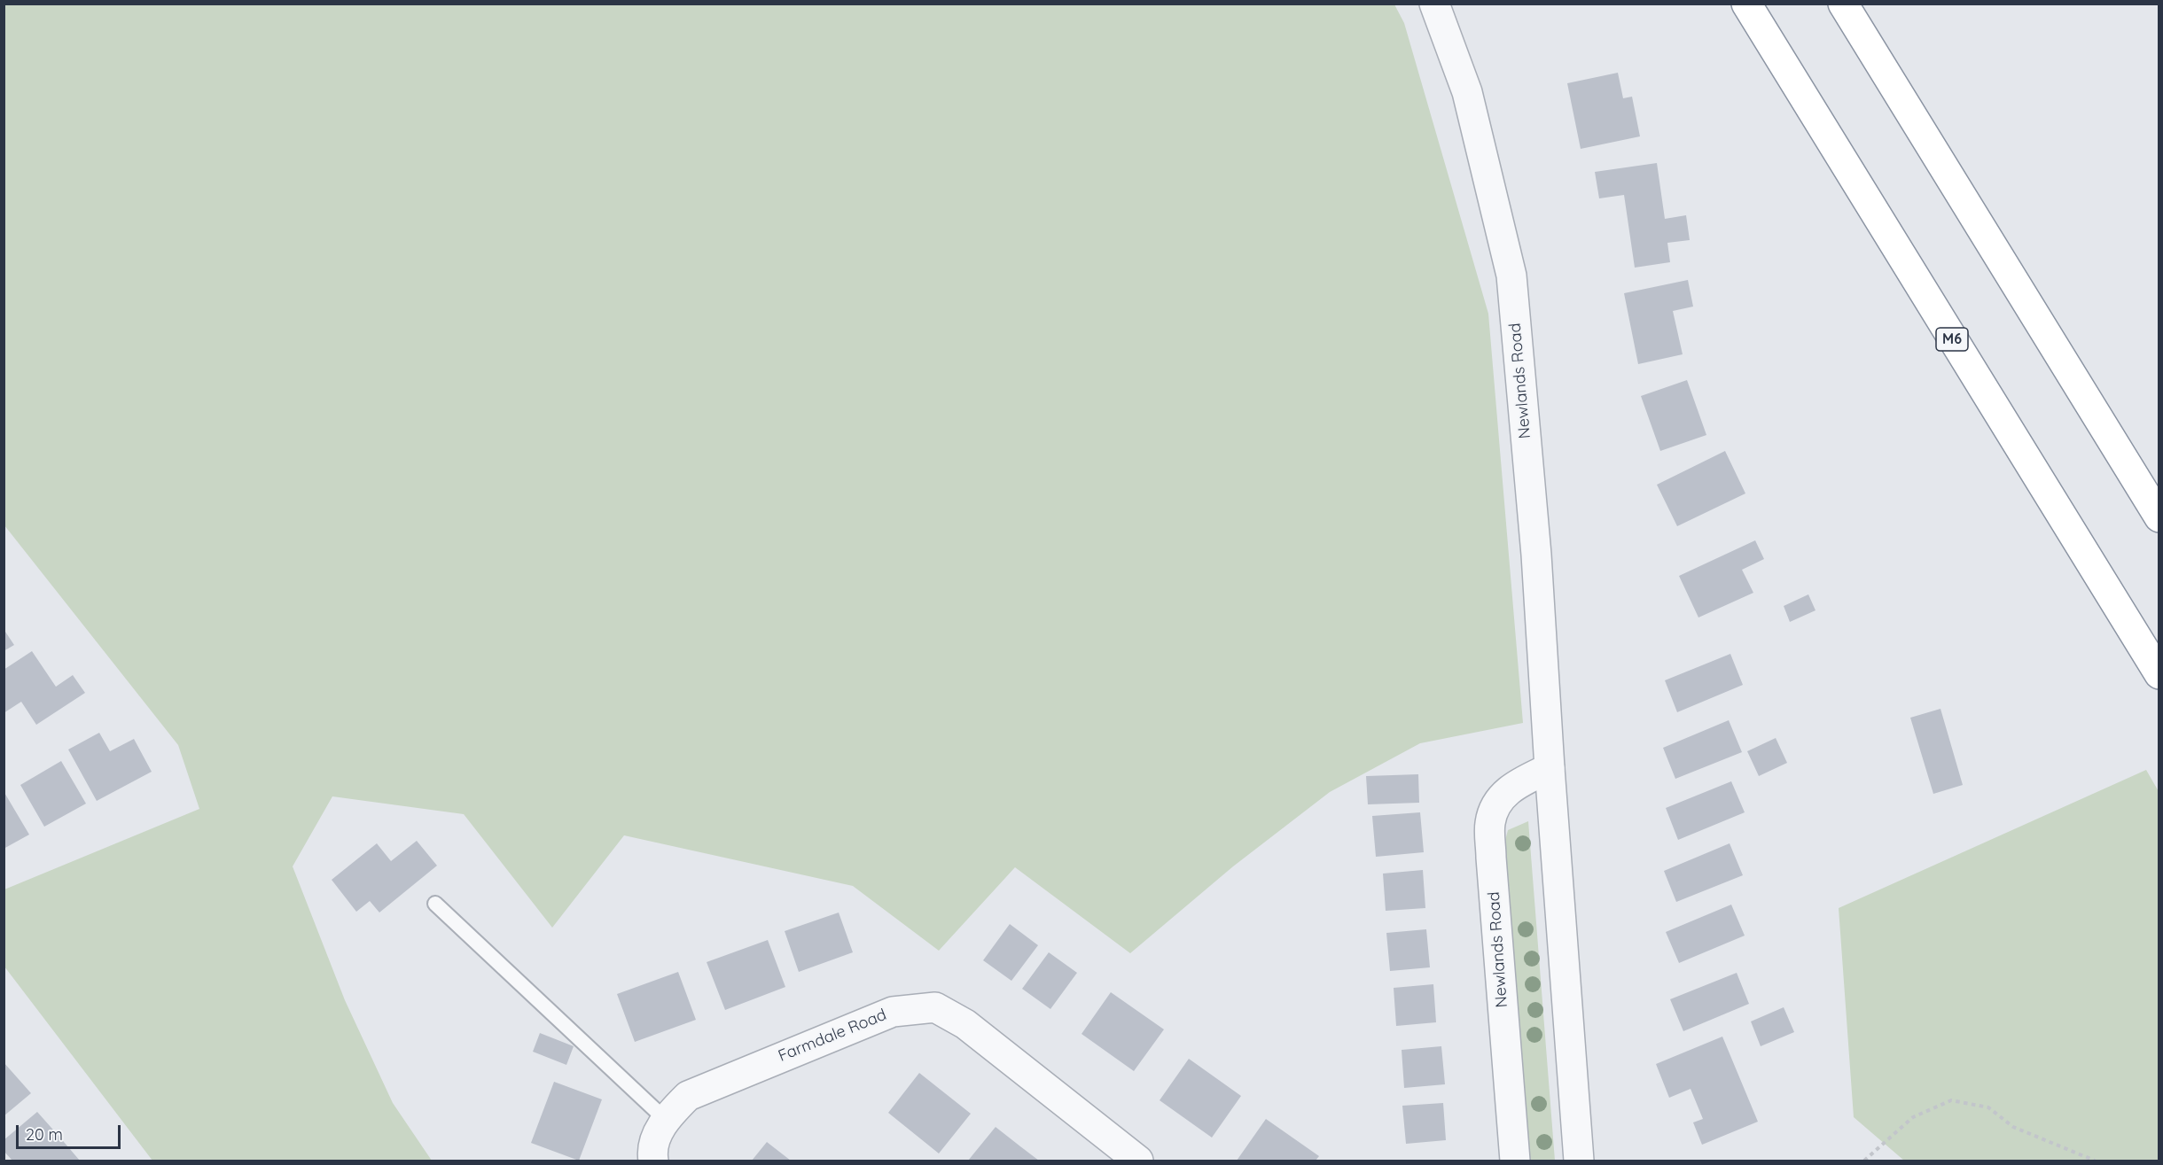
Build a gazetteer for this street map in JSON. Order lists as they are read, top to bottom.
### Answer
{
  "streets": {
    "highway": ["M6"],
    "street": ["Newlands Road", "Farmdale Road"]
  },
  "scale_bar": "20 m"
}
